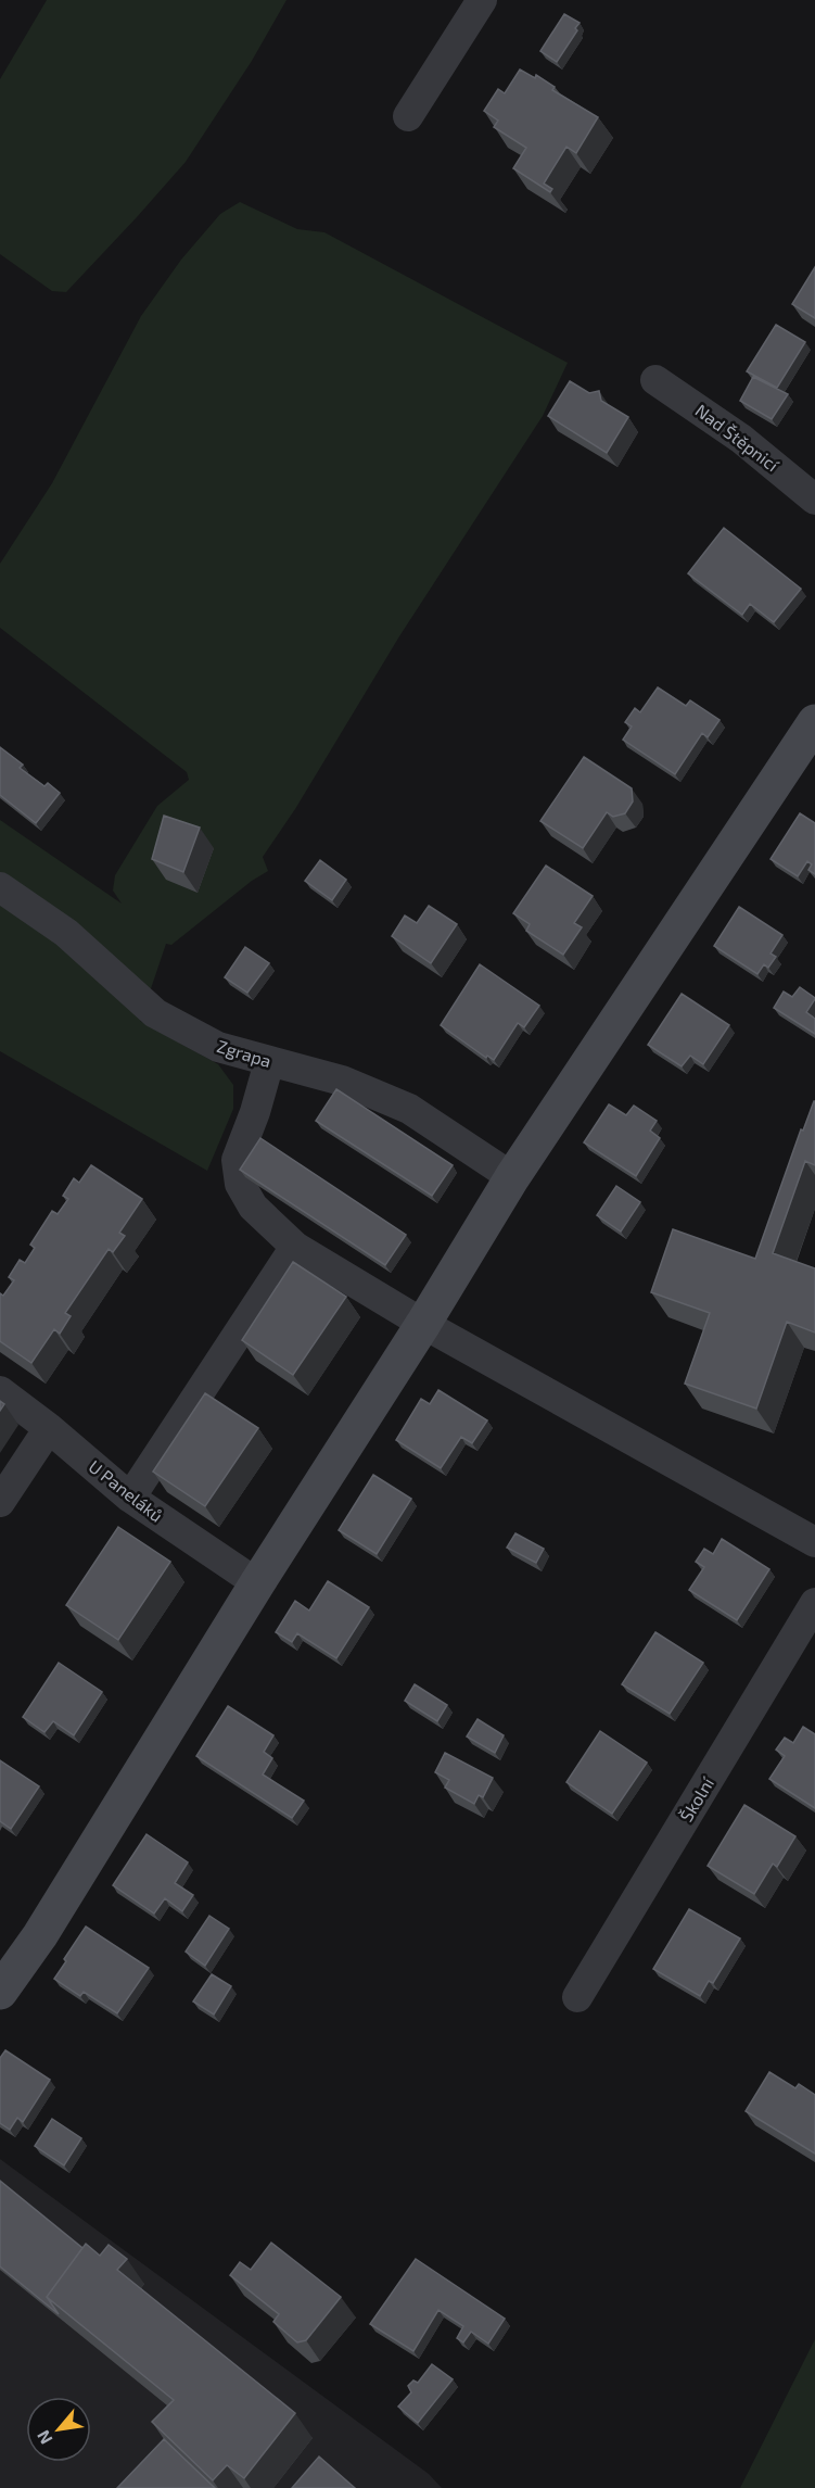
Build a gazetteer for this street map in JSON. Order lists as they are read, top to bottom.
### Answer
{
  "streets": {
    "street": [
      "Nad Štěpnicí",
      "Zgrapa",
      "U Paneláků",
      "Školní"
    ]
  },
  "north": "bottom left"
}
